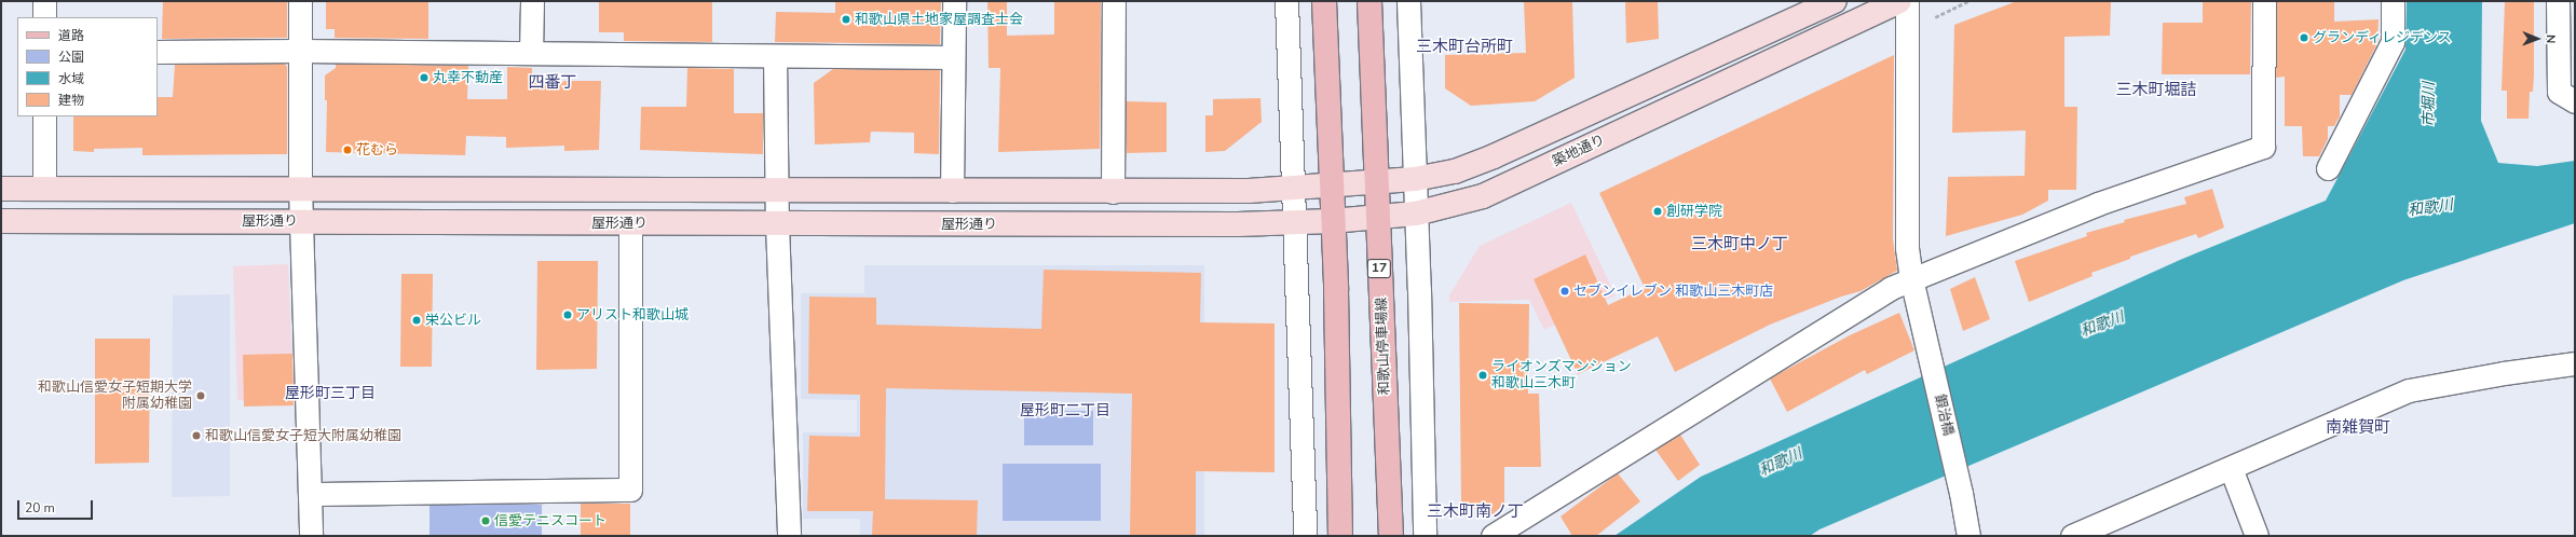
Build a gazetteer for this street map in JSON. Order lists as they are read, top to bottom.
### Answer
{
  "streets": {
    "main road": ["17", "和歌山停車場線"],
    "street": ["築地通り", "屋形通り", "鍜治橋"]
  },
  "crossings": [
    ["築地通り", "屋形通り"],
    ["築地通り", "和歌山停車場線"]
  ],
  "districts": [
    "三木町台所町",
    "四番丁",
    "三木町堀詰",
    "三木町中ノ丁",
    "屋形町三丁目",
    "屋形町二丁目",
    "南雑賀町",
    "三木町南ノ丁"
  ],
  "water": ["市堀川", "和歌川"],
  "places": [
    "和歌山県土地家屋調査士会",
    "グランディレジデンス",
    "丸幸不動産",
    "花むら",
    "創研学院",
    "セブンイレブン 和歌山三木町店",
    "アリスト和歌山城",
    "栄公ビル",
    "ライオンズマンション 和歌山三木町",
    "和歌山信愛女子短期大学 附属幼稚園",
    "和歌山信愛女子短大附属幼稚園",
    "信愛テニスコート"
  ],
  "legend": [
    "道路",
    "公園",
    "水域",
    "建物"
  ],
  "scale_bar": "20 m",
  "north": "right"
}
